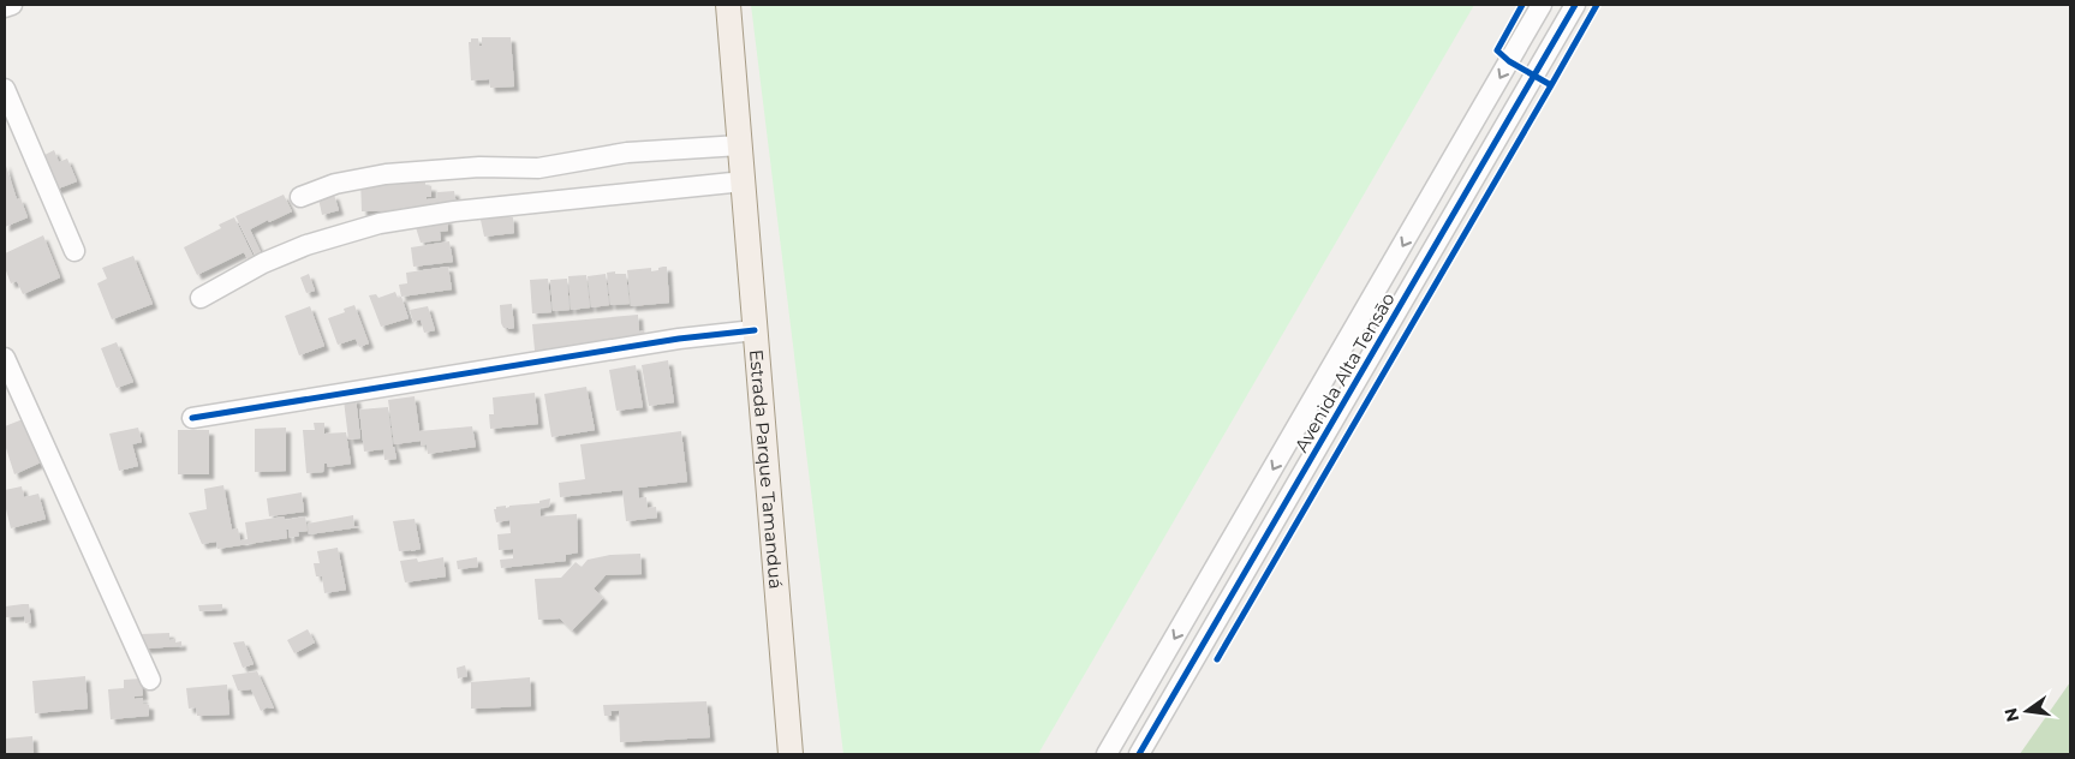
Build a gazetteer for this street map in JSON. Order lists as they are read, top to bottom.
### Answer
{
  "streets": {
    "main road": ["Estrada Parque Tamanduá"],
    "street": ["Avenida Alta Tensāo"]
  },
  "north": "left"
}
